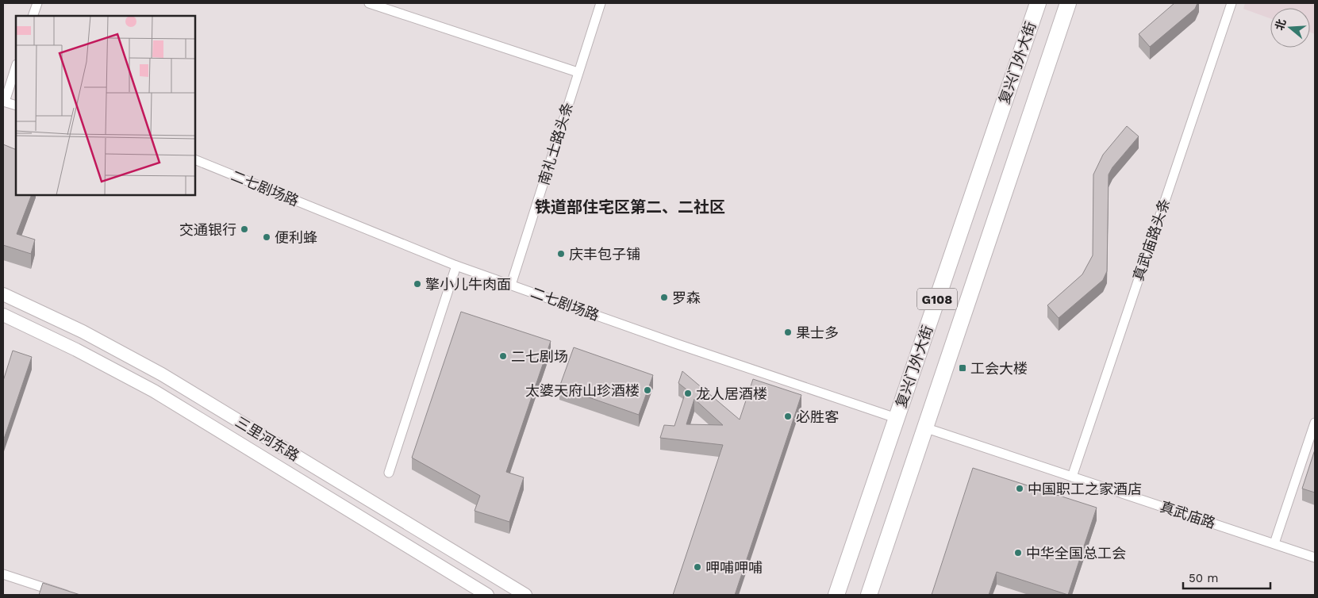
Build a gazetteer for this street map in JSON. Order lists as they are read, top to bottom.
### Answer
{
  "streets": {
    "highway": ["复兴门外大街", "G108"],
    "main road": ["三里河东路"],
    "street": [
      "南礼士路头条",
      "二七剧场路",
      "真武庙路头条",
      "真武庙路"
    ]
  },
  "crossings": [
    ["复兴门外大街", "二七剧场路"],
    ["复兴门外大街", "真武庙路"],
    ["南礼士路头条", "二七剧场路"],
    ["真武庙路头条", "真武庙路"]
  ],
  "districts": ["铁道部住宅区第二、二社区"],
  "places": {
    "other": [
      "交通银行",
      "便利蜂",
      "庆丰包子铺",
      "擎小儿牛肉面",
      "罗森",
      "果士多",
      "二七剧场",
      "太婆天府山珍酒楼",
      "龙人居酒楼",
      "必胜客",
      "中国职工之家酒店",
      "中华全国总工会",
      "呷哺呷哺"
    ],
    "transit": ["工会大楼"]
  },
  "scale_bar": "50 m",
  "north": "left"
}
